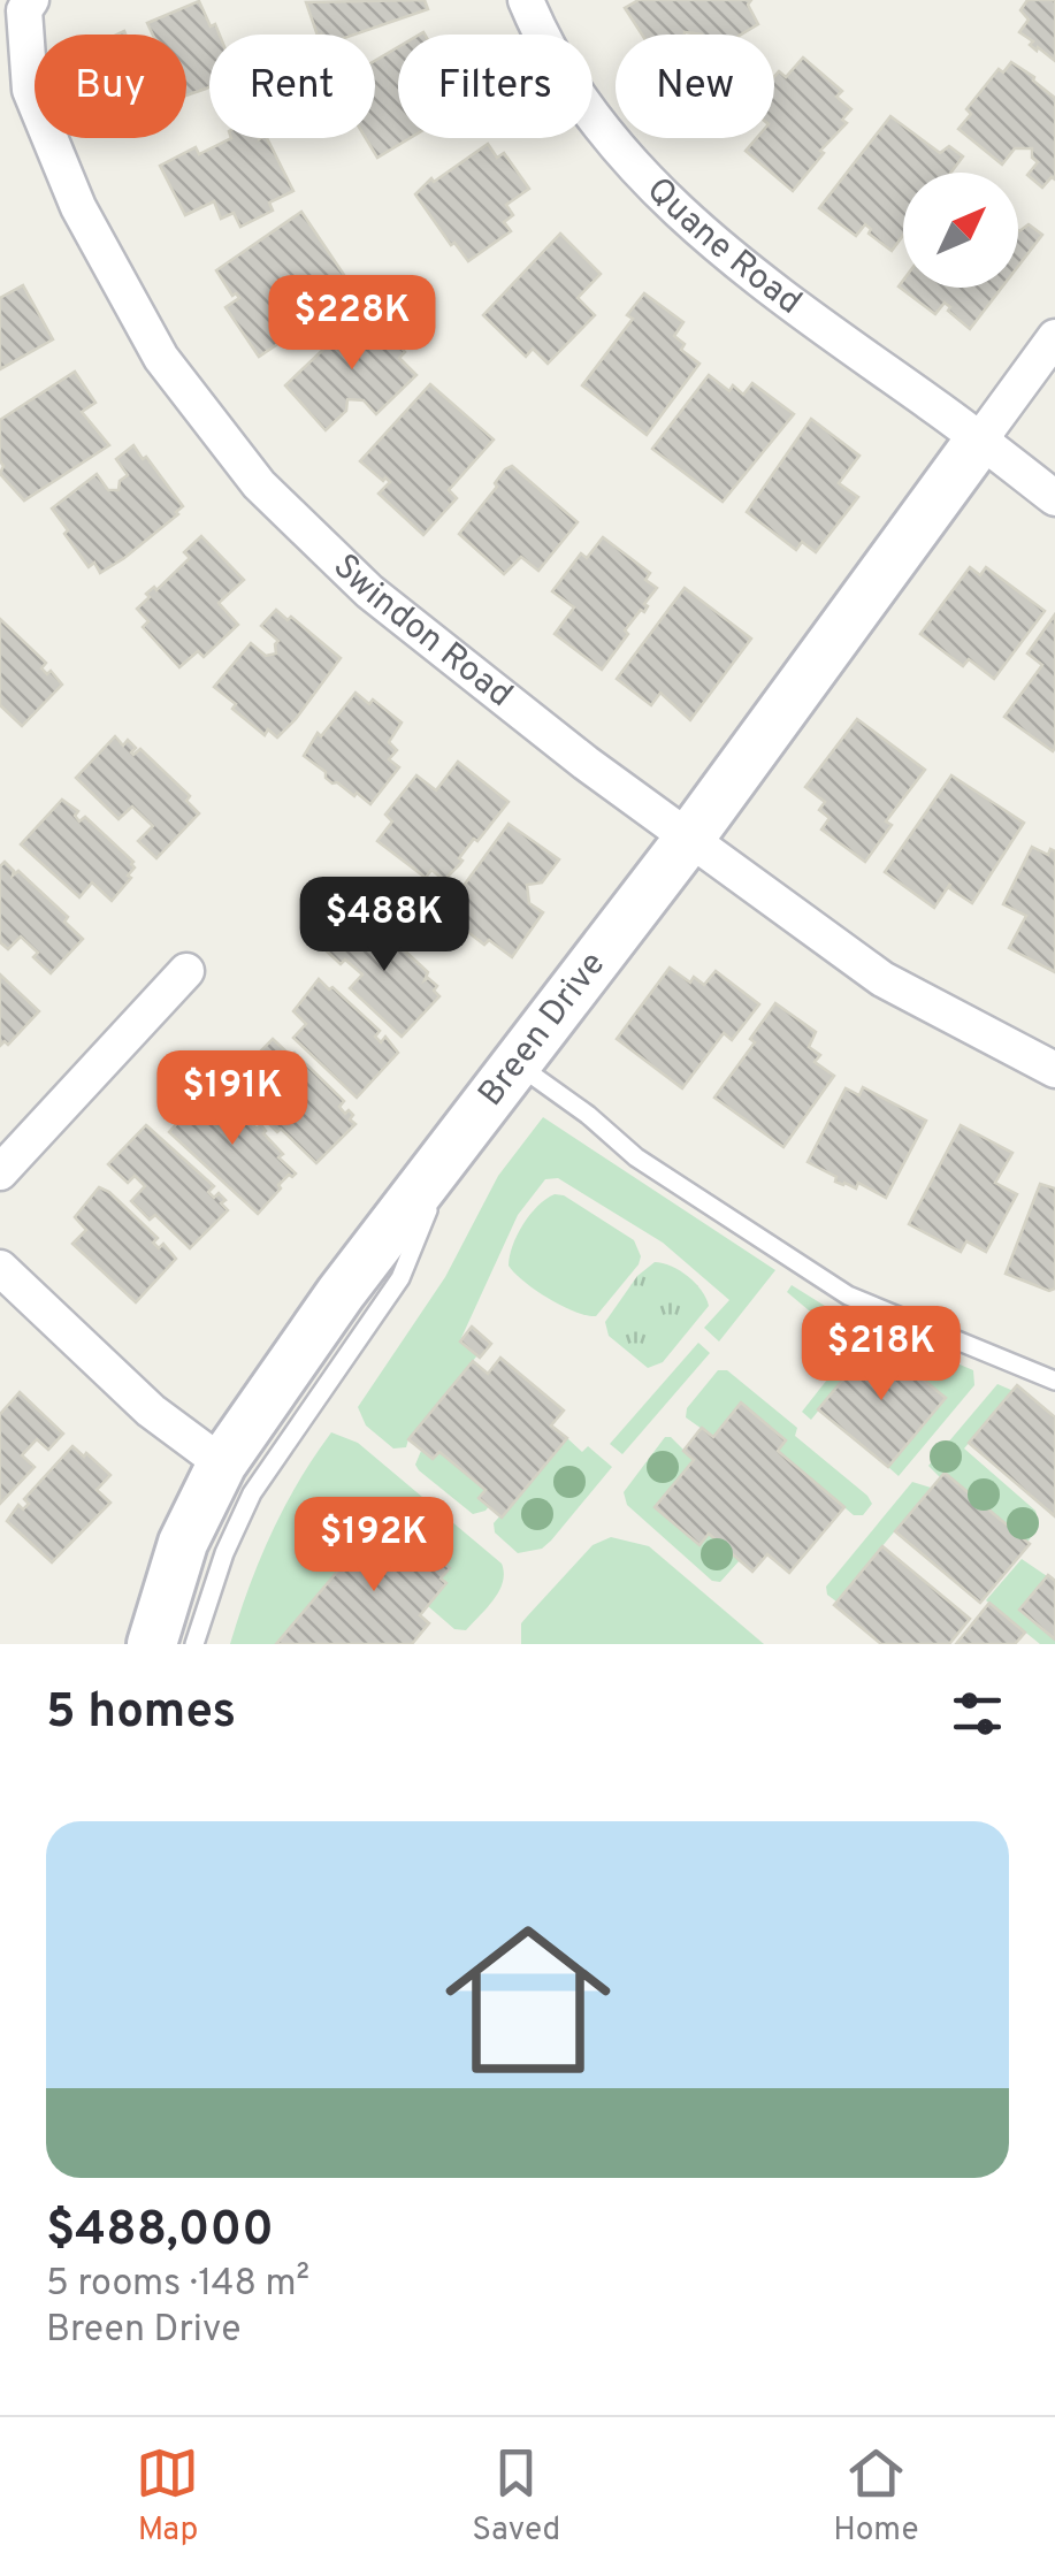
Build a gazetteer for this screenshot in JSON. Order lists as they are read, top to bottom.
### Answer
{
  "streets": {
    "street": ["Quane Road", "Swindon Road", "Breen Drive"]
  },
  "crossings": [
    ["Quane Road", "Breen Drive"],
    ["Swindon Road", "Breen Drive"]
  ],
  "north": "top right",
  "page": {
    "chip": [
      "Buy",
      "Rent",
      "Filters",
      "New"
    ],
    "price": [
      "$228K",
      "$488K",
      "$191K",
      "$218K",
      "$192K"
    ],
    "heading": "5 homes",
    "list": [
      {
        "name": "$488,000",
        "note": "5 rooms · 148 m² · Breen Drive"
      }
    ],
    "tabs": ["Map", "Saved", "Home"]
  }
}
